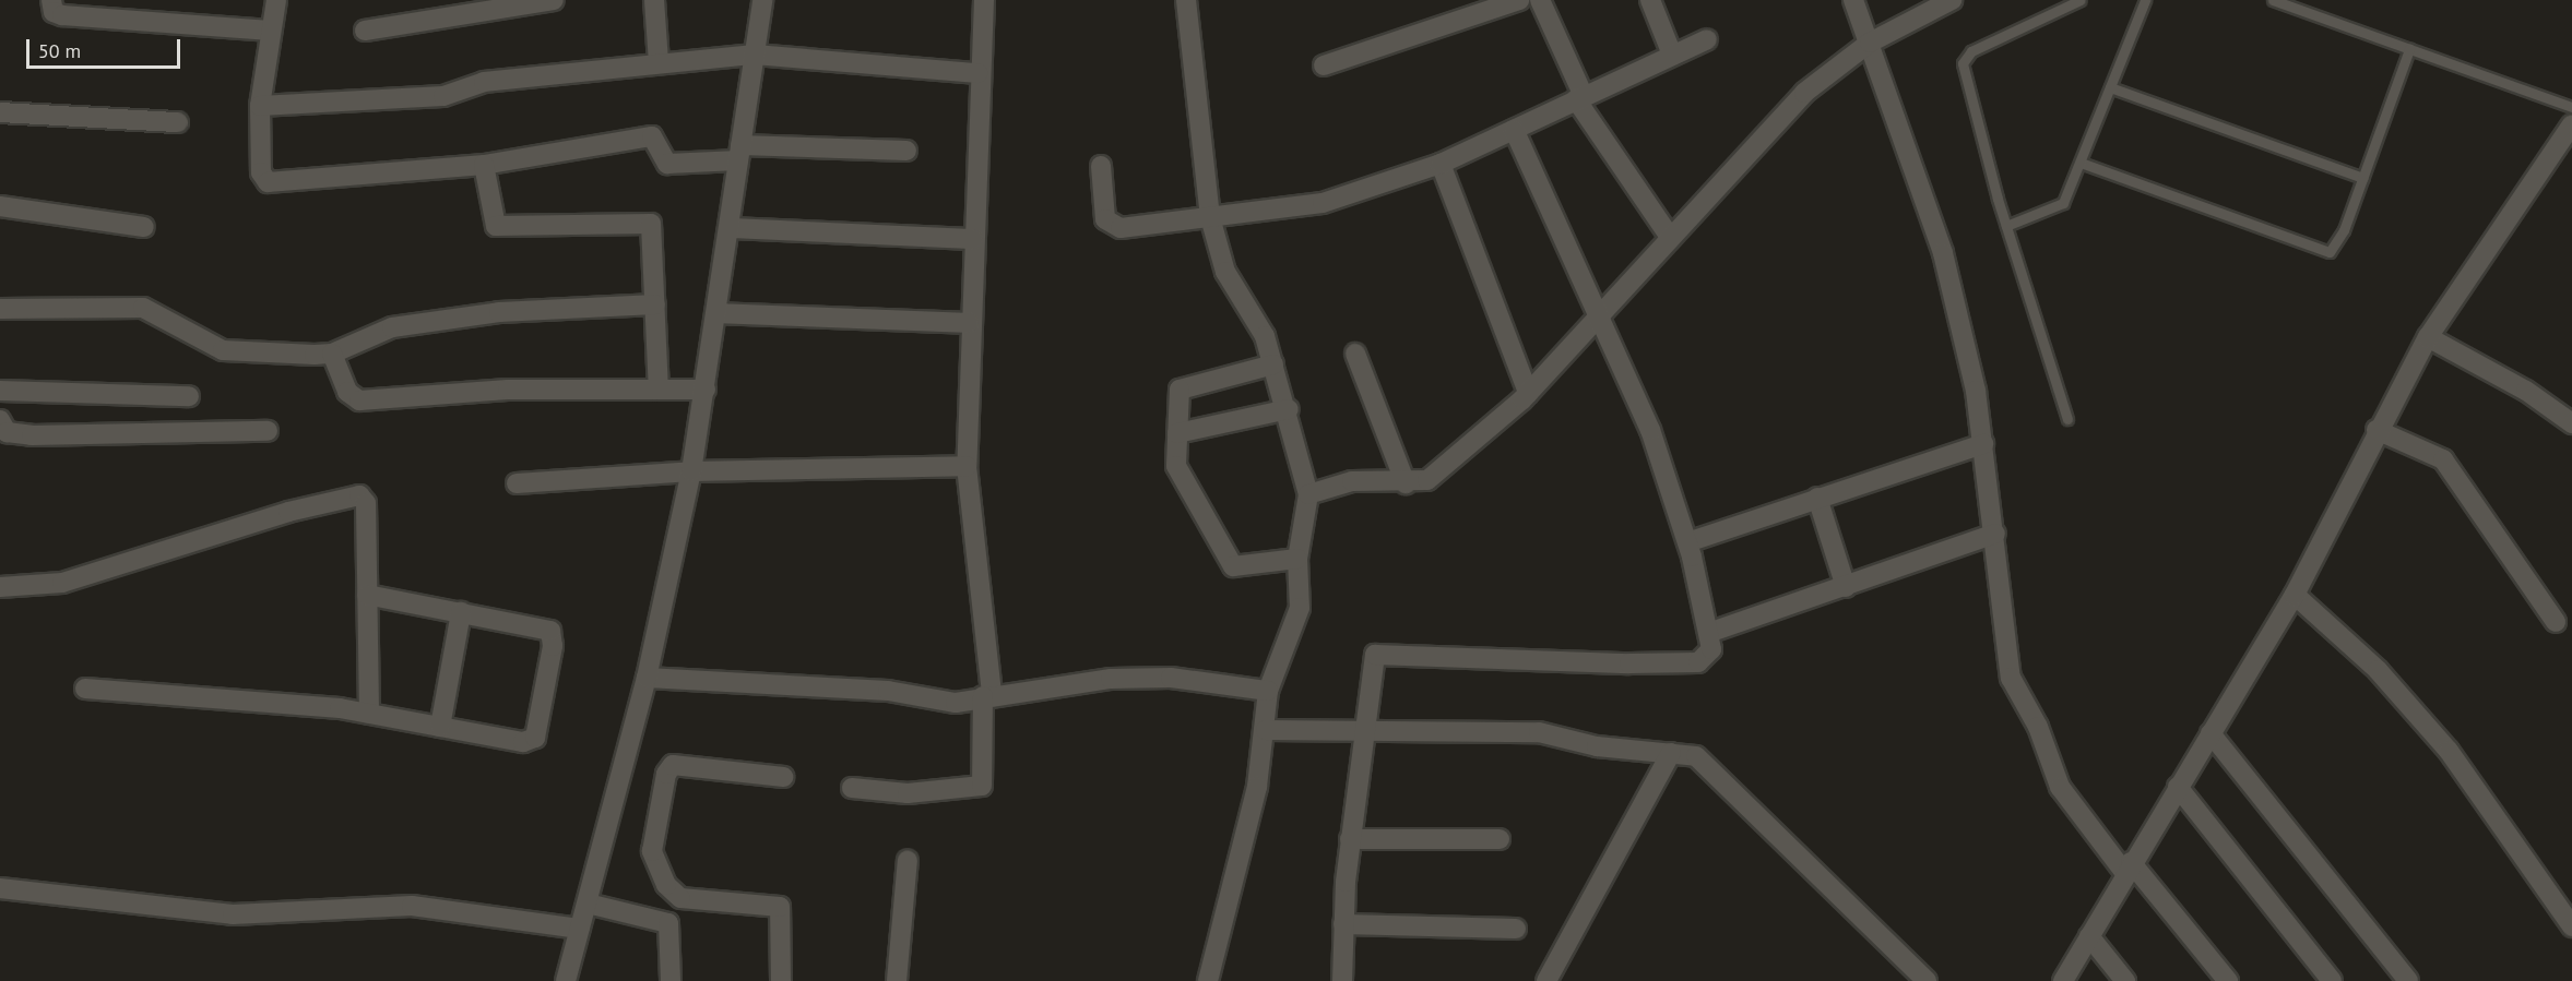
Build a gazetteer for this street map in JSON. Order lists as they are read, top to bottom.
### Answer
{
  "scale_bar": "50 m"
}
